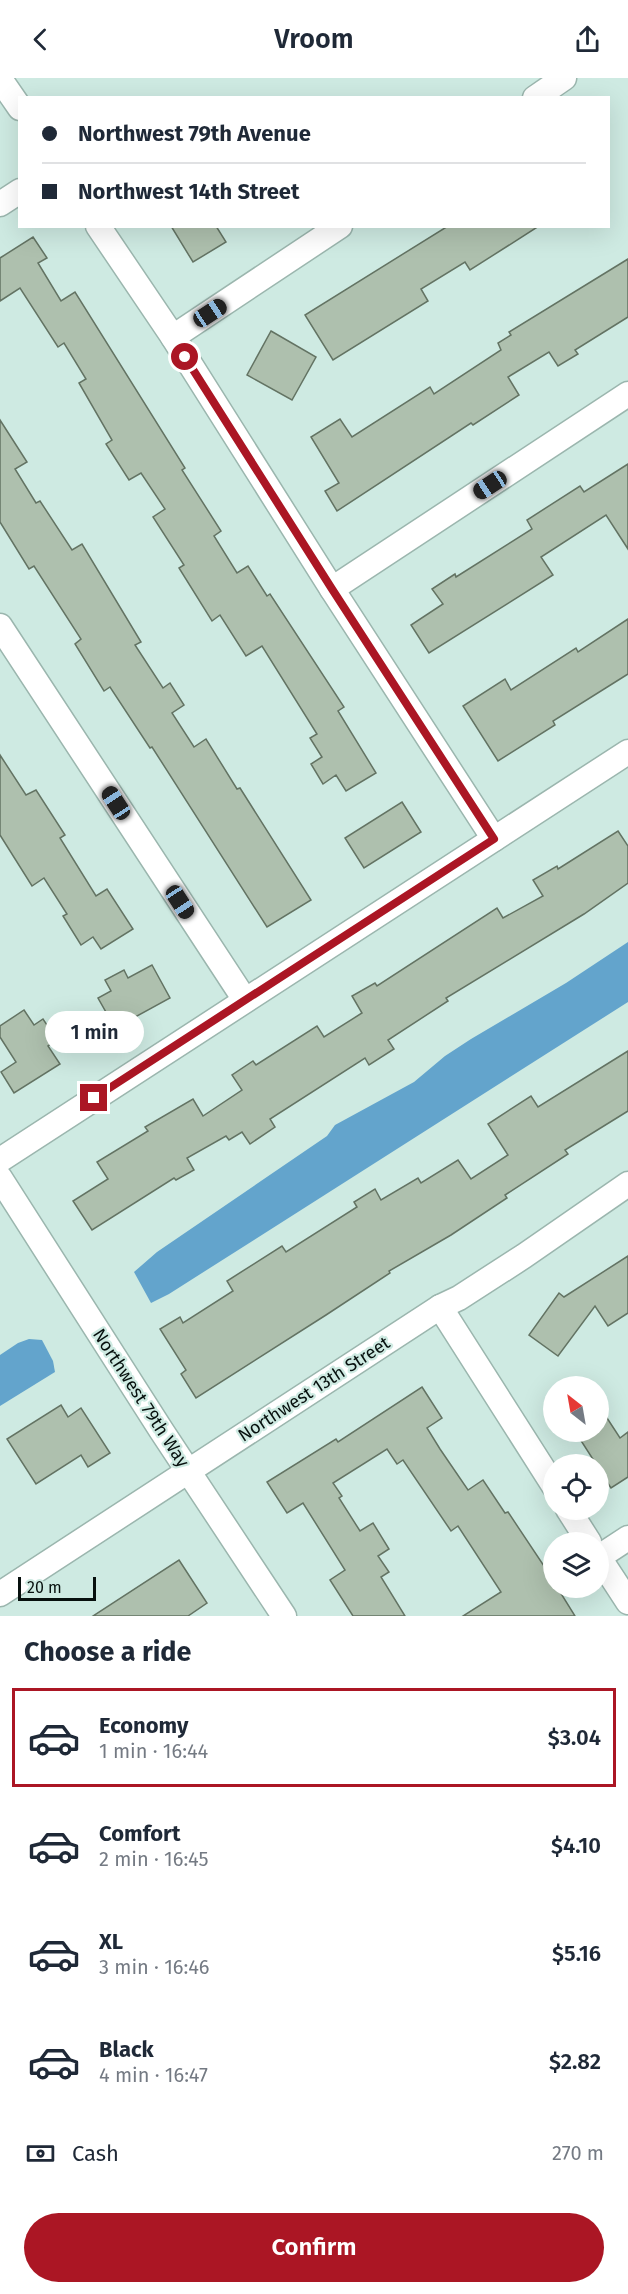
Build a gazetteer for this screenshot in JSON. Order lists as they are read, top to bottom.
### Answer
{
  "streets": {
    "street": ["Northwest 13th Street", "Northwest 79th Way"]
  },
  "crossings": [
    ["Northwest 13th Street", "Northwest 79th Way"]
  ],
  "scale_bar": "20 m",
  "north": "top left",
  "page": {
    "header": "Vroom",
    "banner": ["Northwest 79th Avenue", "Northwest 14th Street"],
    "bubble": "1 min",
    "scale": "20 m",
    "heading": "Choose a ride",
    "list": [
      {
        "name": "Economy",
        "note": "1 min · 16:44",
        "value": "$3.04"
      },
      {
        "name": "Comfort",
        "note": "2 min · 16:45",
        "value": "$4.10"
      },
      {
        "name": "XL",
        "note": "3 min · 16:46",
        "value": "$5.16"
      },
      {
        "name": "Black",
        "note": "4 min · 16:47",
        "value": "$2.82"
      }
    ],
    "pay": ["Cash", "270 m"],
    "buttons": "Confirm"
  }
}
